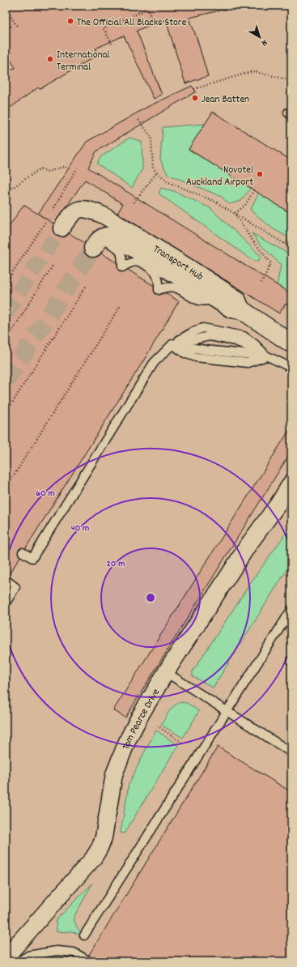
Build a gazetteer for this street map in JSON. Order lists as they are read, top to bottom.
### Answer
{
  "streets": {
    "street": ["Transport Hub", "Tom Pearce Drive"]
  },
  "places": [
    "The Official All Blacks Store",
    "International Terminal",
    "Jean Batten",
    "Novotel Auckland Airport"
  ],
  "north": "bottom right",
  "rings": ["60 m", "40 m", "20 m"]
}
